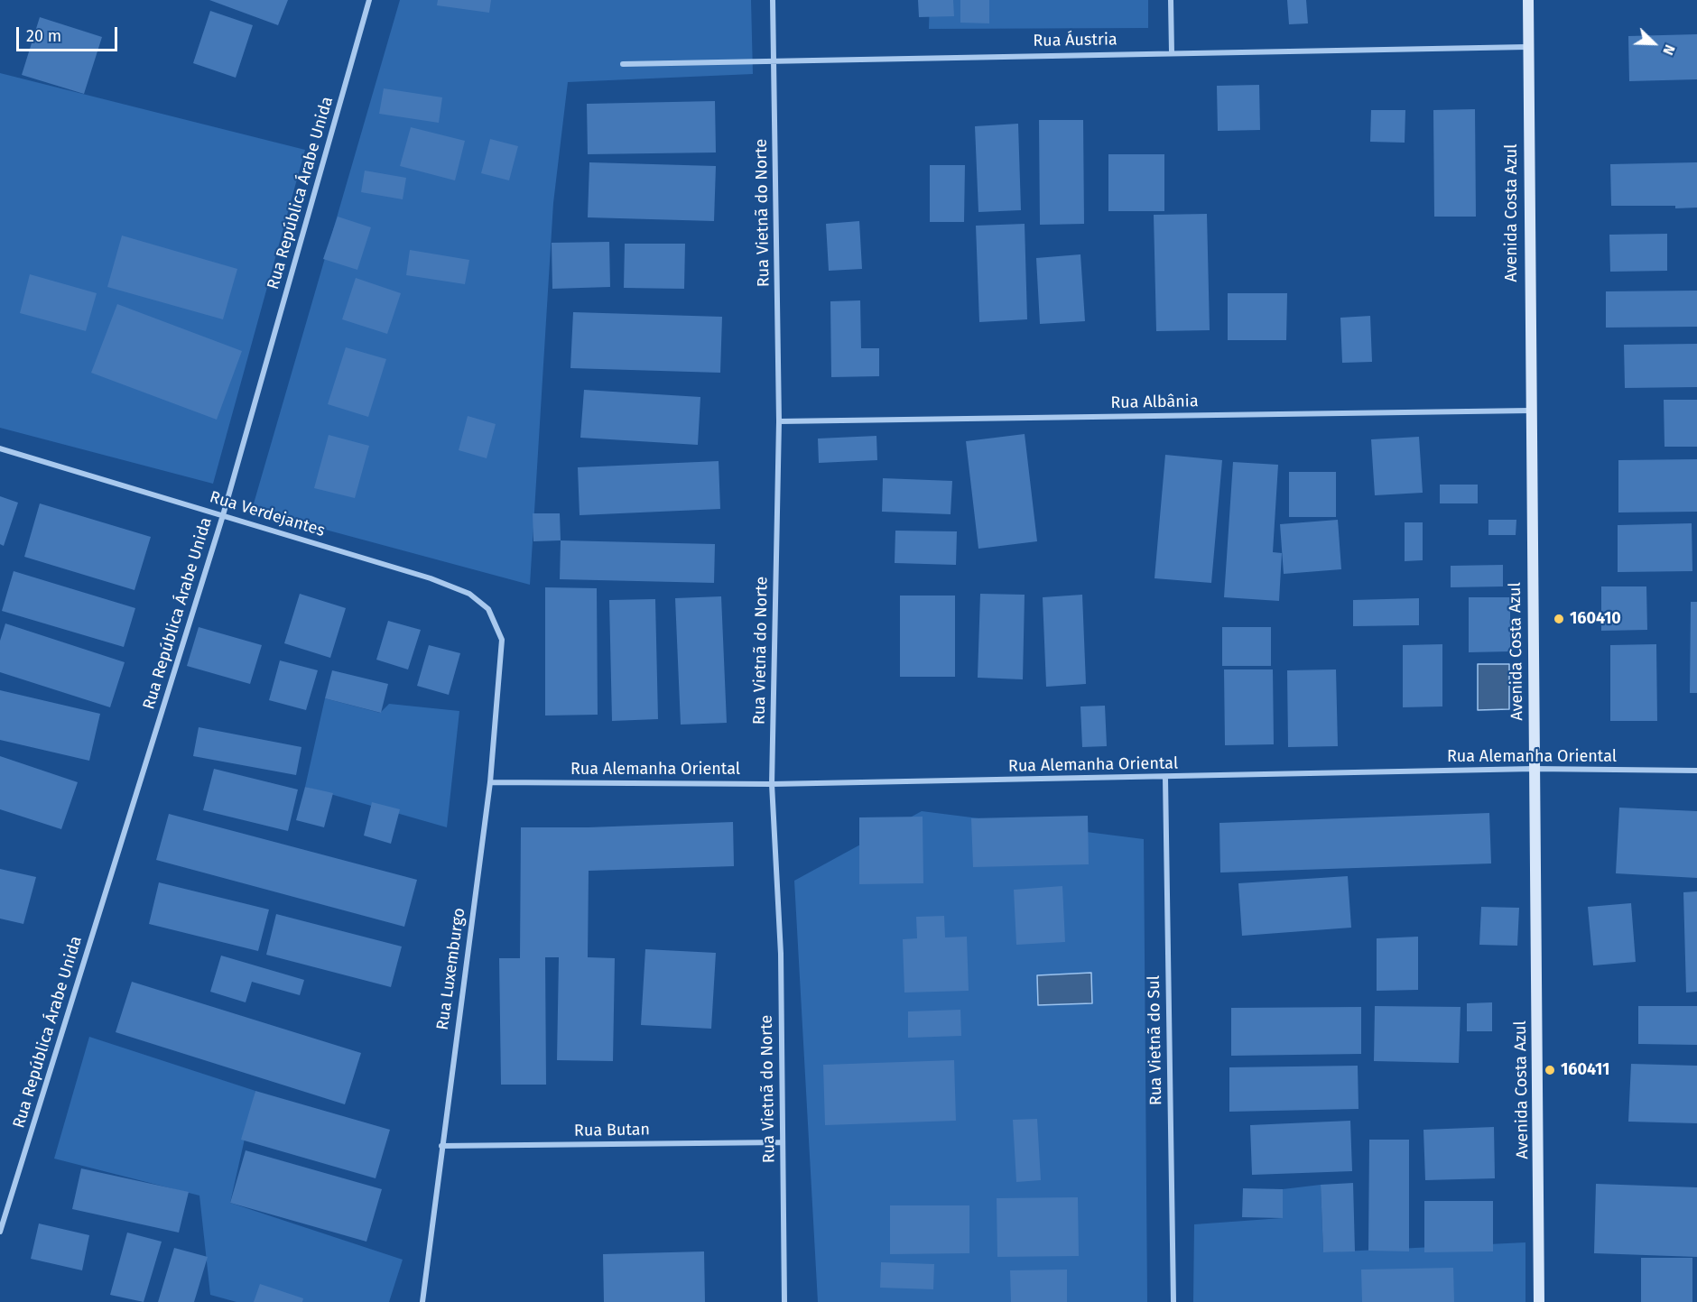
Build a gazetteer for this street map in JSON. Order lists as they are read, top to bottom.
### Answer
{
  "streets": {
    "street": [
      "Rua Áustria",
      "Rua República Árabe Unida",
      "Rua Vietnã do Norte",
      "Avenida Costa Azul",
      "Rua Albânia",
      "Rua Verdejantes",
      "Rua Alemanha Oriental",
      "Rua Luxemburgo",
      "Rua Vietnã do Sul",
      "Rua Butan"
    ]
  },
  "crossings": [
    ["Rua Áustria", "Rua Vietnã do Norte"],
    ["Rua Áustria", "Avenida Costa Azul"],
    ["Rua República Árabe Unida", "Rua Verdejantes"],
    ["Rua Vietnã do Norte", "Rua Albânia"],
    ["Rua Vietnã do Norte", "Rua Alemanha Oriental"],
    ["Rua Vietnã do Norte", "Rua Butan"],
    ["Avenida Costa Azul", "Rua Albânia"],
    ["Avenida Costa Azul", "Rua Alemanha Oriental"],
    ["Rua Verdejantes", "Rua Luxemburgo"],
    ["Rua Alemanha Oriental", "Rua Luxemburgo"],
    ["Rua Alemanha Oriental", "Rua Vietnã do Sul"],
    ["Rua Luxemburgo", "Rua Butan"]
  ],
  "places": ["160410", "160411"],
  "scale_bar": "20 m",
  "north": "bottom right"
}
